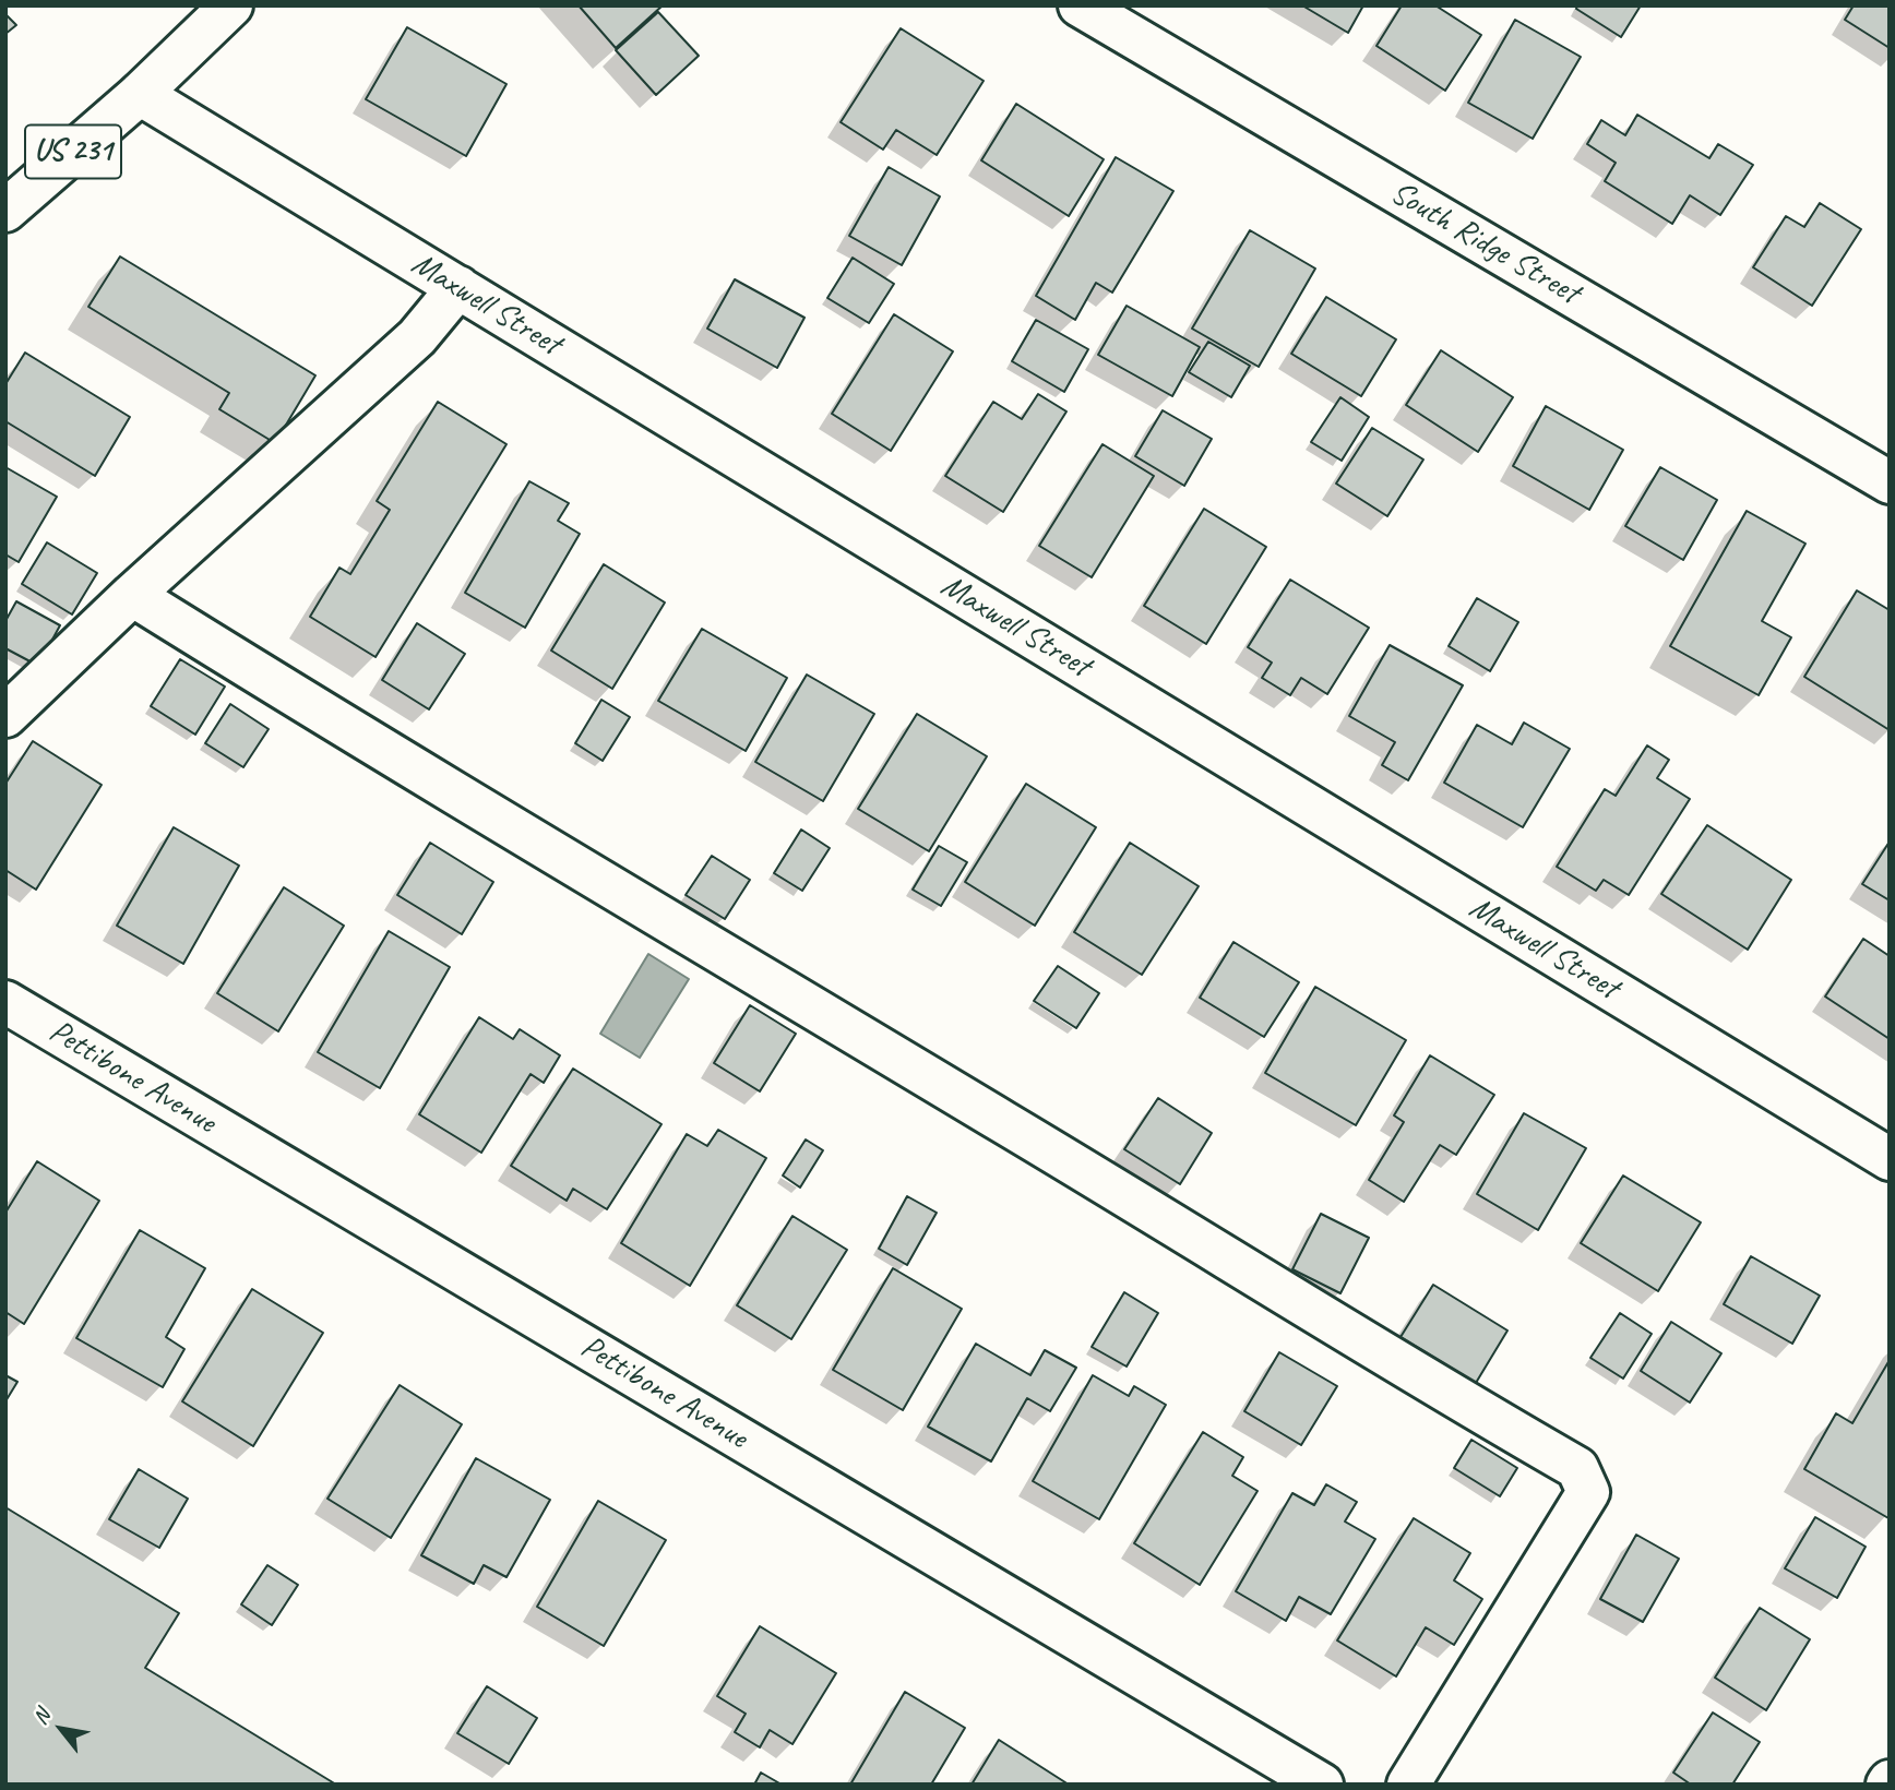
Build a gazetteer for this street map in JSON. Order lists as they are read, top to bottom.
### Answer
{
  "streets": {
    "street": [
      "US 231",
      "South Ridge Street",
      "Maxwell Street",
      "Pettibone Avenue"
    ]
  },
  "crossings": [
    ["US 231", "Maxwell Street"]
  ],
  "north": "top left"
}
